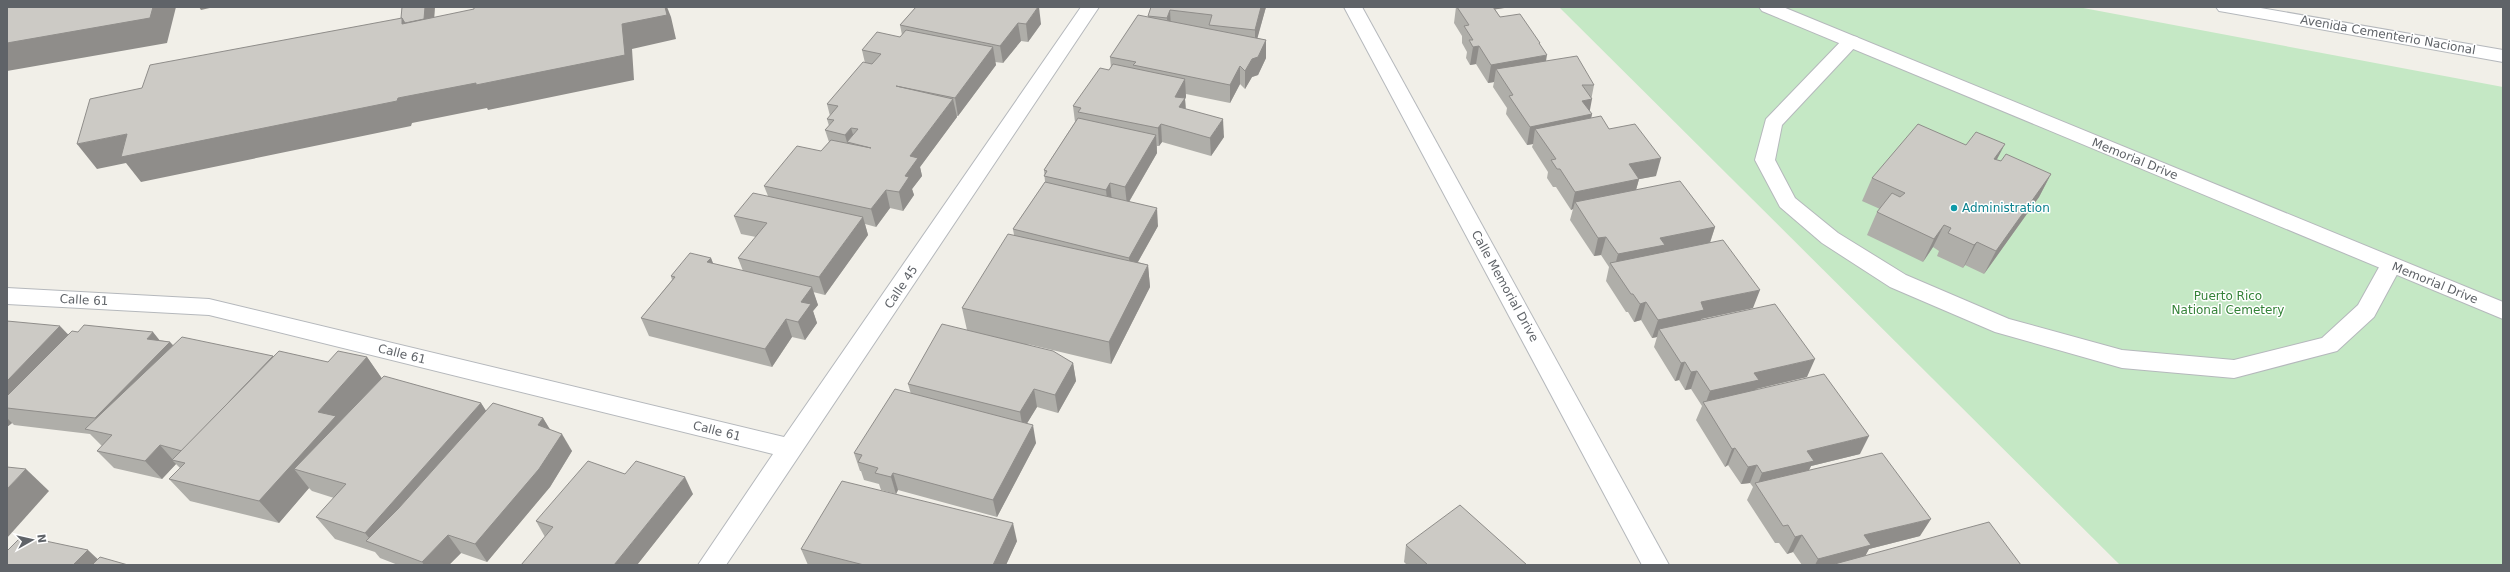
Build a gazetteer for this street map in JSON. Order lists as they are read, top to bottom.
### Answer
{
  "streets": {
    "street": [
      "Avenida Cementerio Nacional",
      "Memorial Drive",
      "Calle Memorial Drive",
      "Calle 45",
      "Calle 61"
    ]
  },
  "crossings": [
    ["Calle 45", "Calle 61"]
  ],
  "parks": ["Puerto Rico National Cemetery"],
  "places": ["Administration"],
  "north": "right"
}
